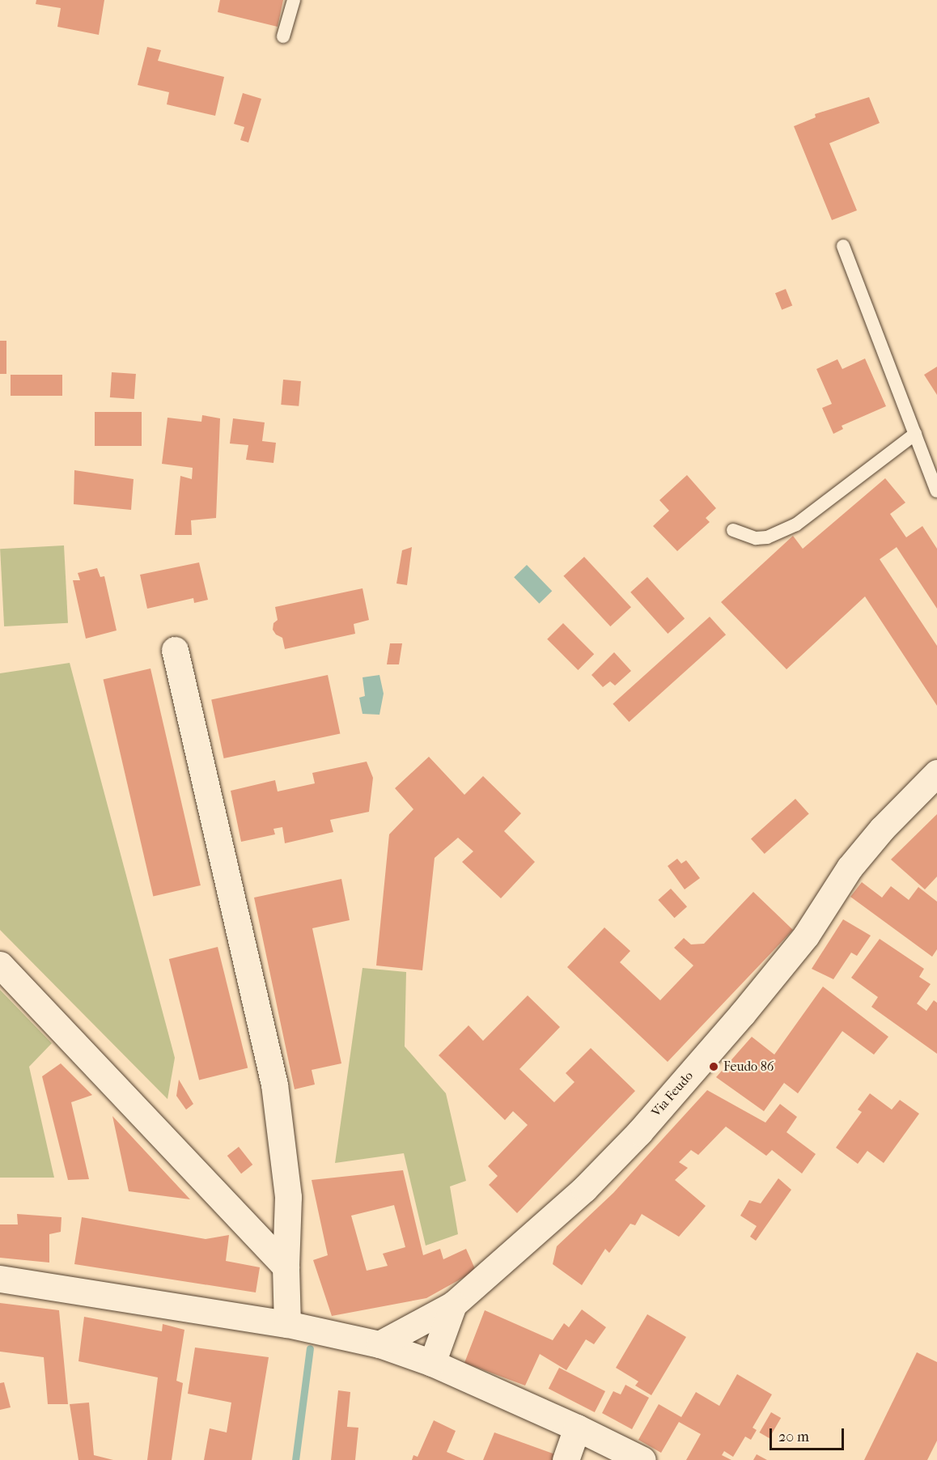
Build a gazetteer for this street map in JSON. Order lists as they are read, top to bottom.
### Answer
{
  "streets": {
    "street": ["Via Feudo"]
  },
  "places": ["Feudo 86"],
  "scale_bar": "20 m"
}
